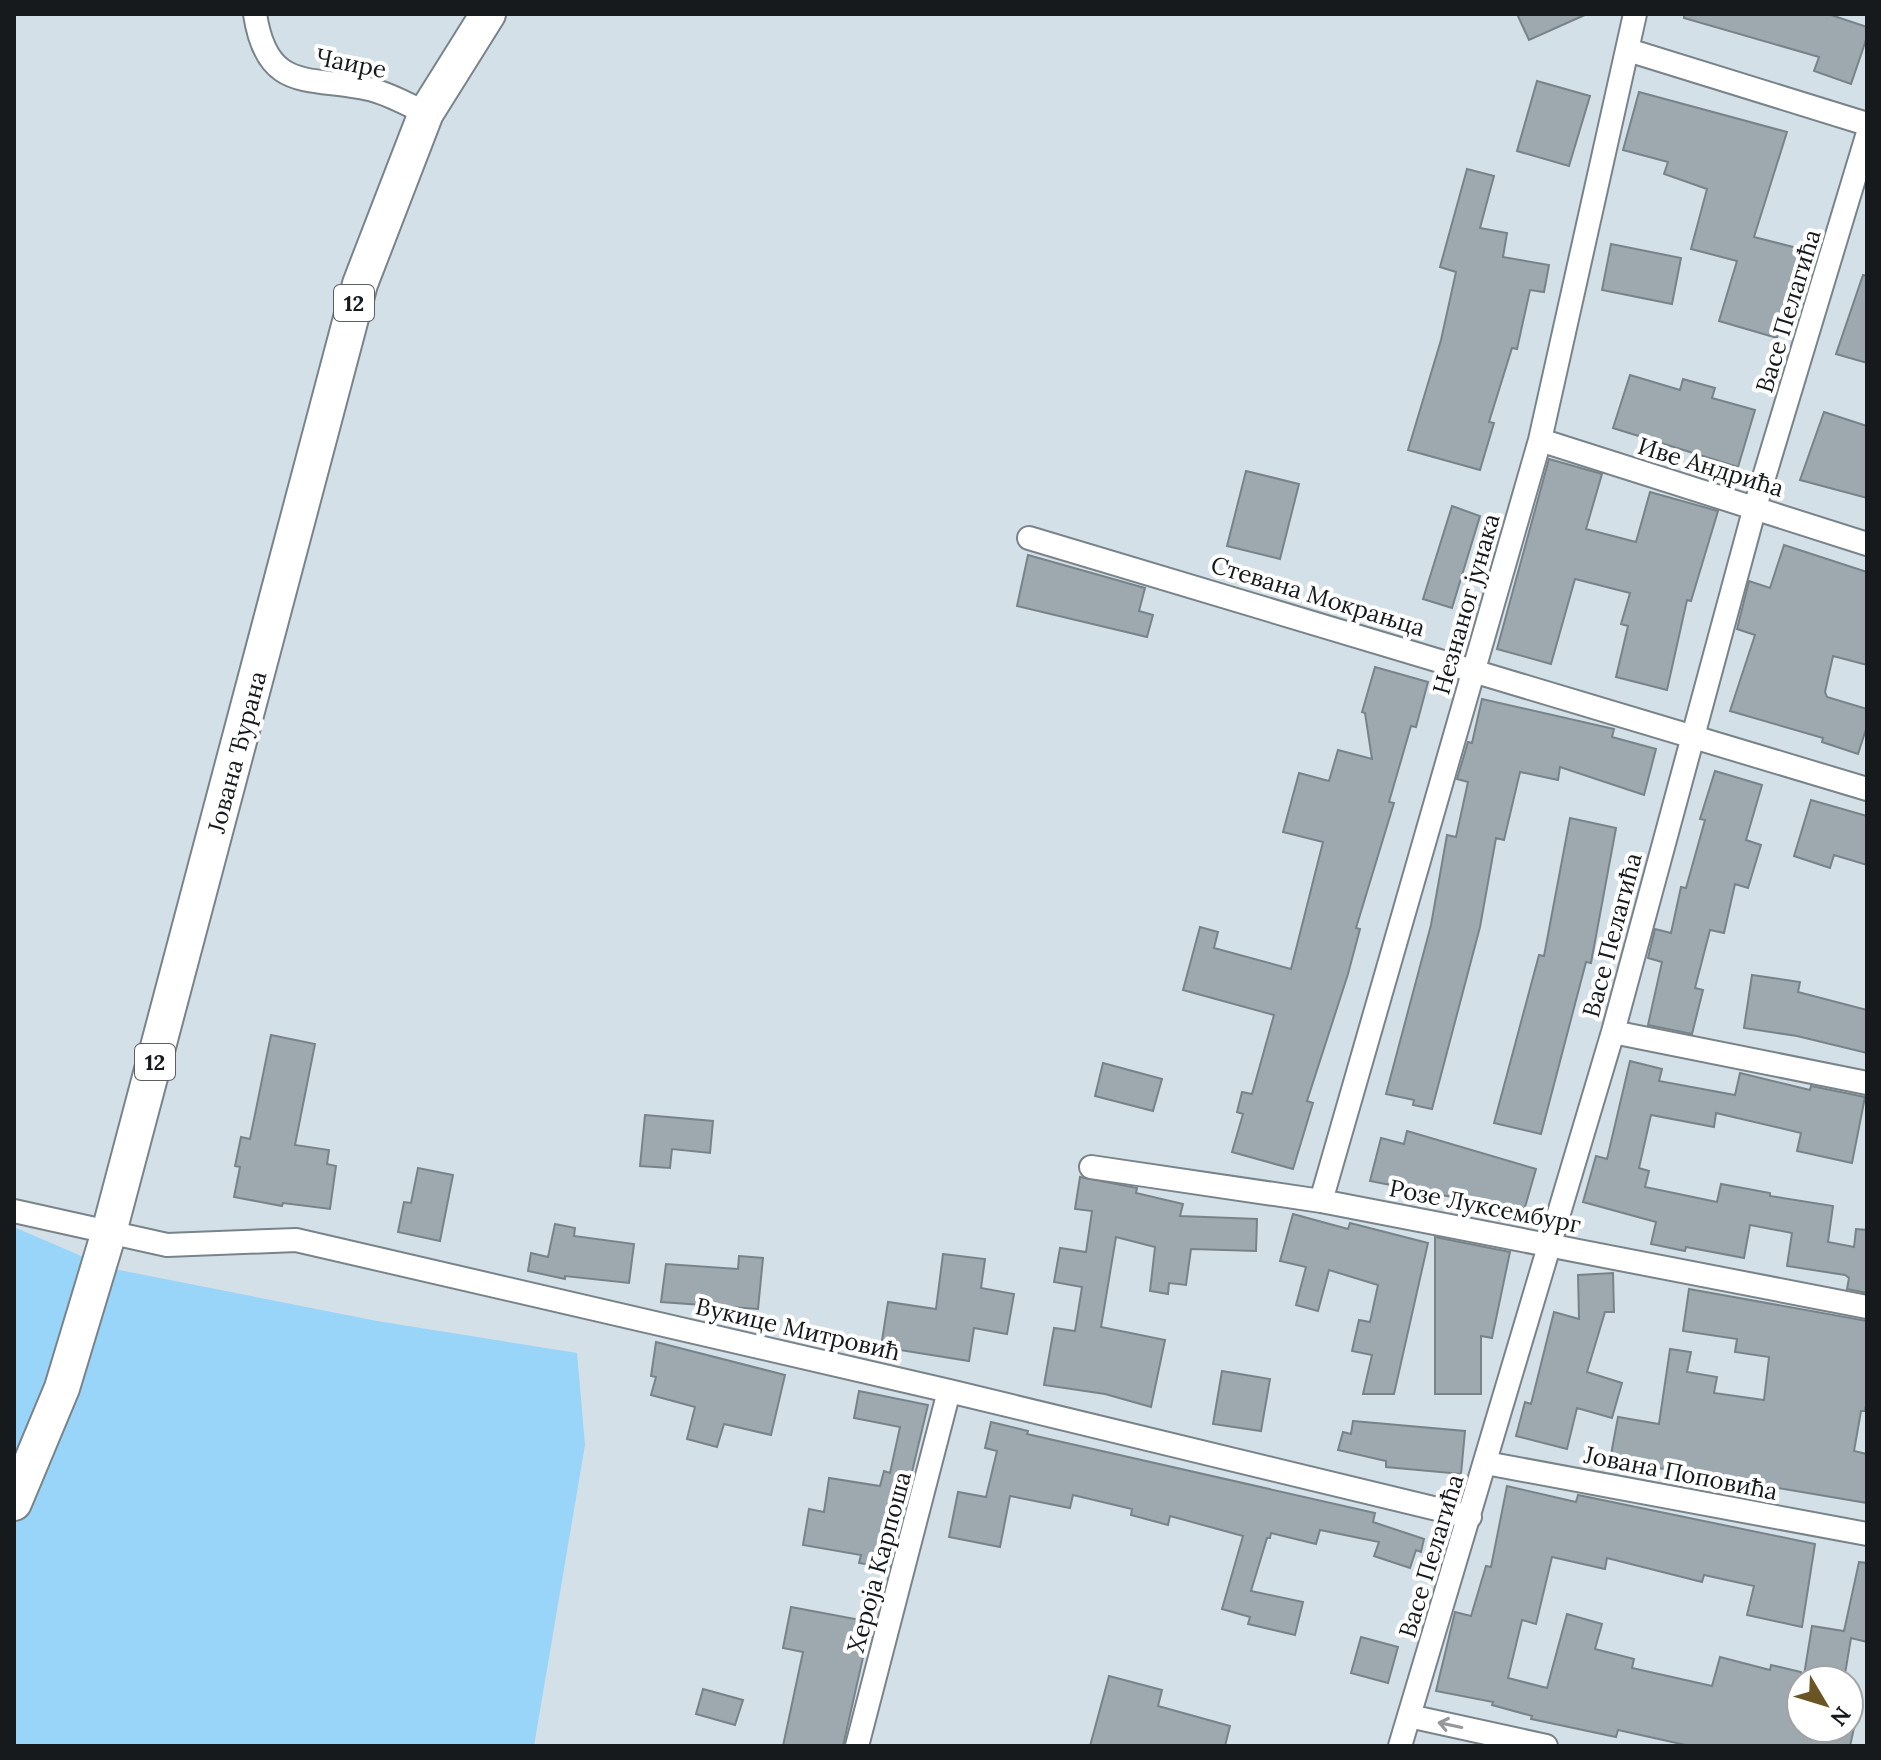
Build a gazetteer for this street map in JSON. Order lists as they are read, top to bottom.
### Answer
{
  "streets": {
    "main road": ["12", "Јована Ђурана"],
    "street": [
      "Чаире",
      "Васе Пелагића",
      "Иве Андрића",
      "Стевана Мокрањца",
      "Незнаног јунака",
      "Розе Луксембург",
      "Вукице Митровић",
      "Јована Поповића",
      "Хероја Карпоша"
    ]
  },
  "crossings": [
    ["Чаире", "Јована Ђурана"],
    ["Васе Пелагића", "Иве Андрића"],
    ["Васе Пелагића", "Стевана Мокрањца"],
    ["Васе Пелагића", "Розе Луксембург"],
    ["Васе Пелагића", "Вукице Митровић"],
    ["Васе Пелагића", "Јована Поповића"],
    ["Иве Андрића", "Незнаног јунака"],
    ["Стевана Мокрањца", "Незнаног јунака"],
    ["Незнаног јунака", "Розе Луксембург"],
    ["Јована Ђурана", "Вукице Митровић"],
    ["Вукице Митровић", "Хероја Карпоша"]
  ],
  "north": "bottom right"
}
